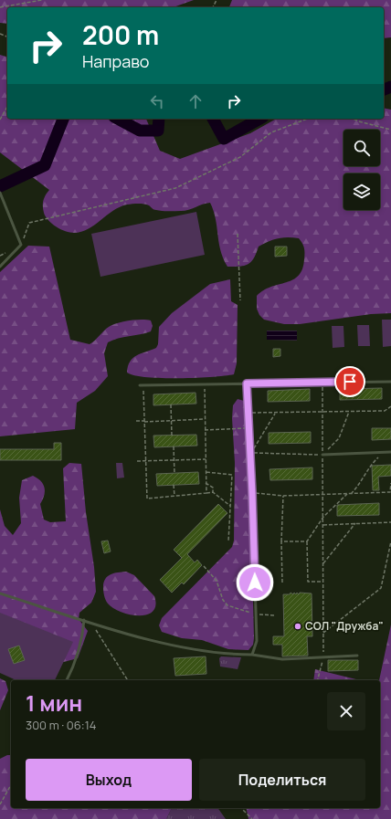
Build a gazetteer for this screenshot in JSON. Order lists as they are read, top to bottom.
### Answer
{
  "places": ["СОЛ \"Дружба\""],
  "page": {
    "turn": ["200 m", "Направо"],
    "heading": ["1 мин", "300 m · 06:14"],
    "buttons": ["Выход", "Поделиться"]
  }
}
